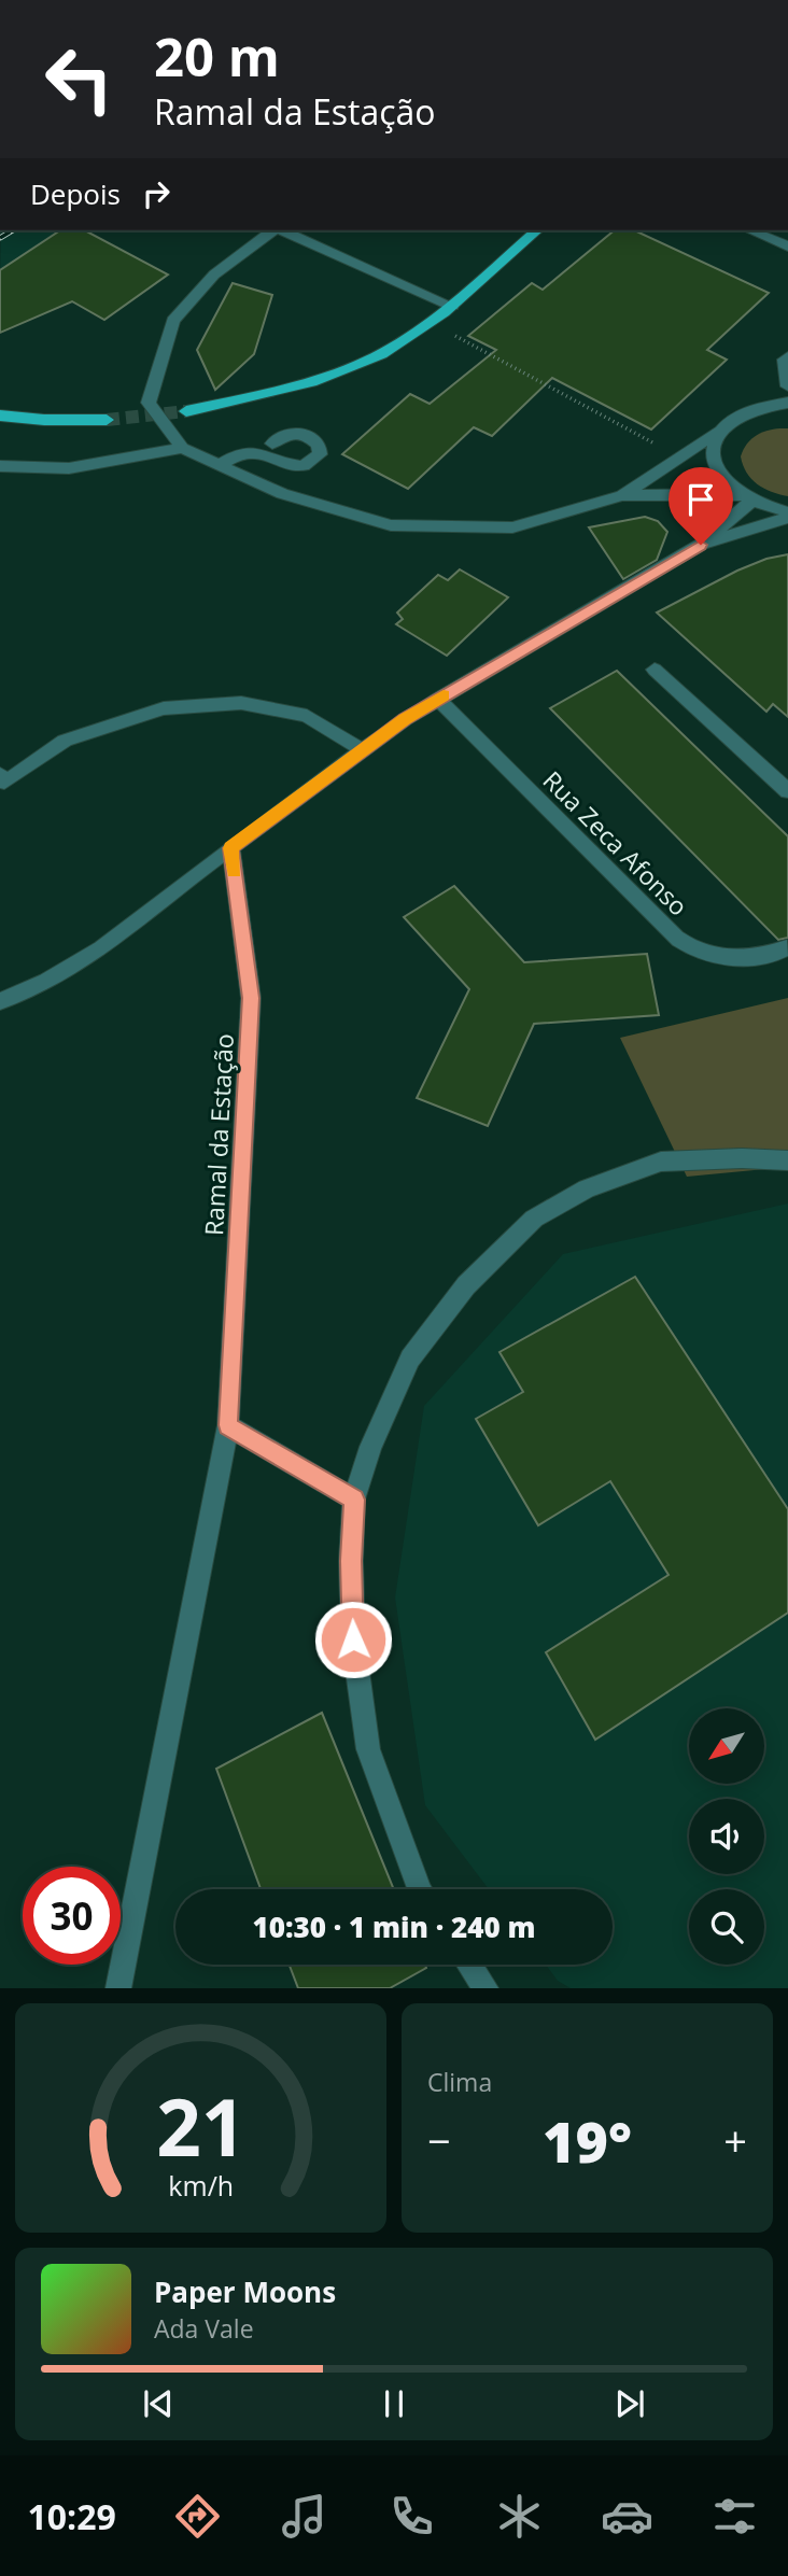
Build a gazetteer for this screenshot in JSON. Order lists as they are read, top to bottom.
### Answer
{
  "streets": {
    "street": ["Rua Zeca Afonso", "Ramal da Estação"]
  },
  "north": "bottom left",
  "page": {
    "turn": ["20 m", "Ramal da Estação"],
    "then": "Depois",
    "limit": "30",
    "trip": "10:30 · 1 min · 240 m",
    "tile": "Clima",
    "heat": ["−", "19°", "+"],
    "song": ["Paper Moons", "Ada Vale"],
    "tabs": "10:29",
    "gauge": ["21", "km/h"]
  }
}
